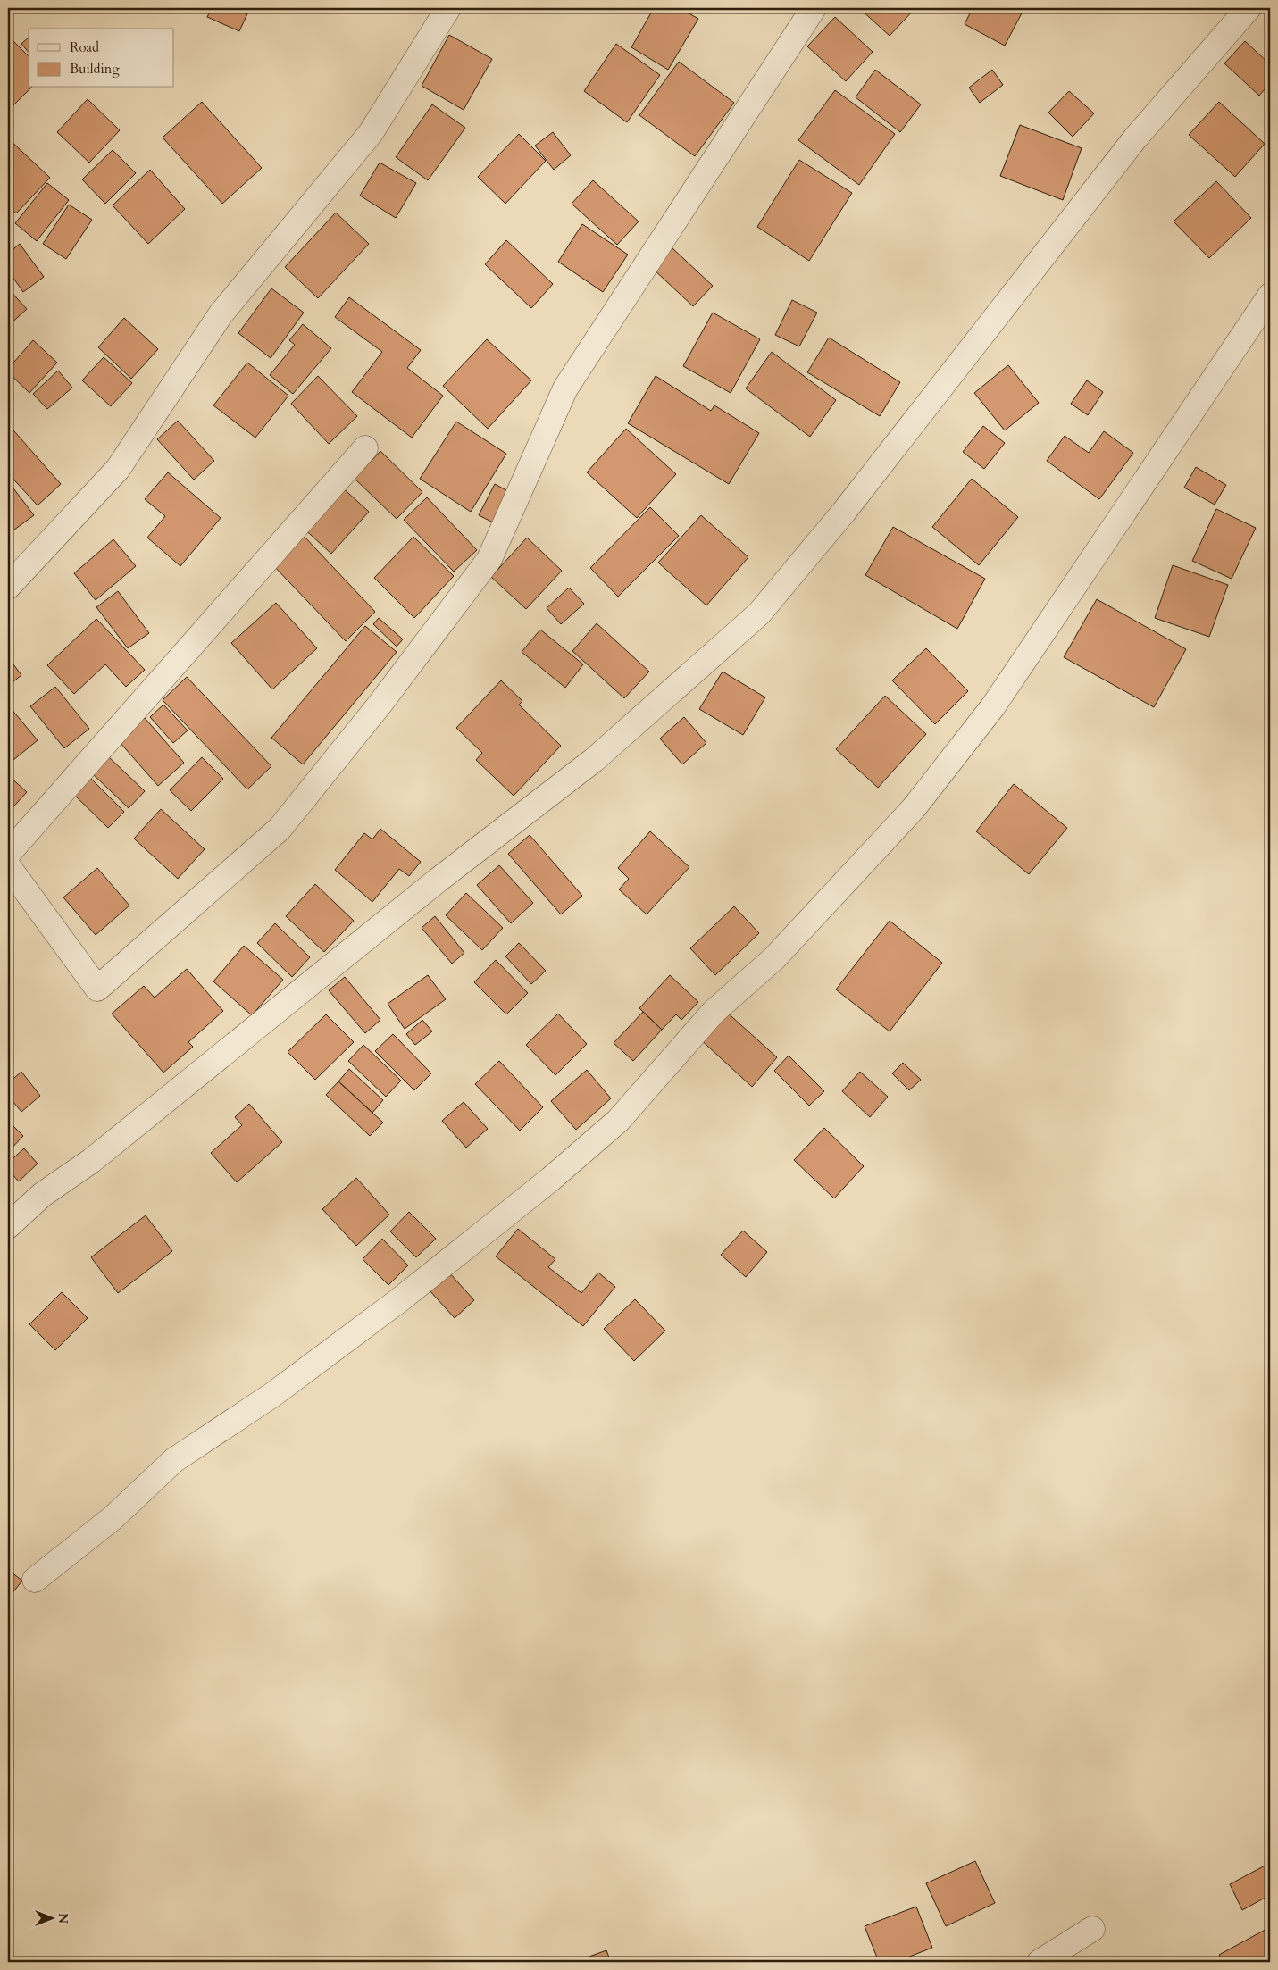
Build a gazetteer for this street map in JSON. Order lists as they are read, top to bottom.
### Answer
{
  "legend": ["Road", "Building"],
  "north": "right"
}
